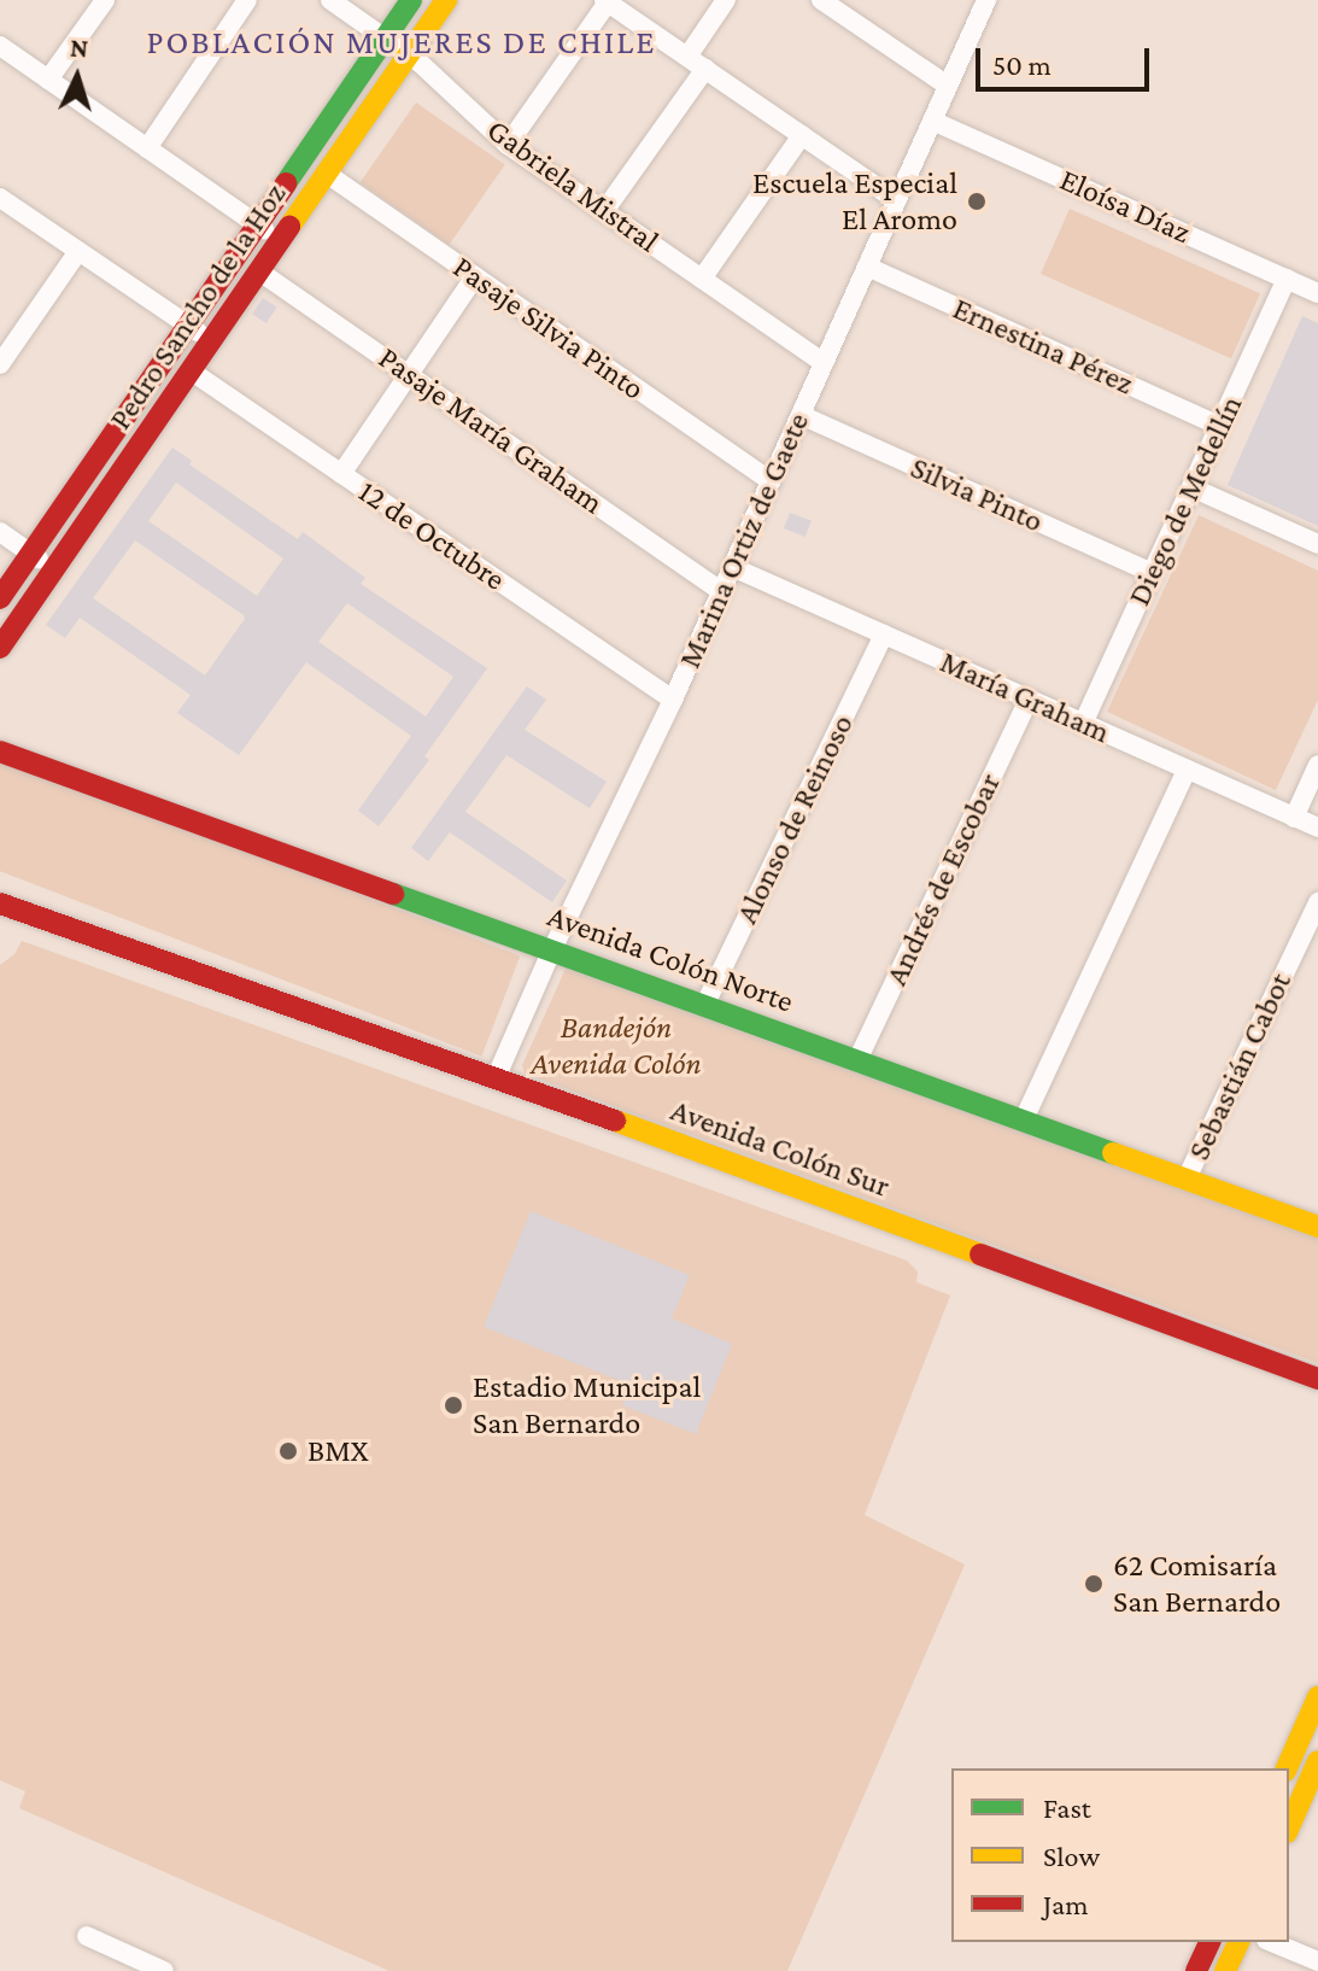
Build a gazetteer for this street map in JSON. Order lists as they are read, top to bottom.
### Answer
{
  "streets": {
    "main road": ["Pedro Sancho de la Hoz", "Avenida Colón Norte", "Avenida Colón Sur"],
    "street": [
      "Gabriela Mistral",
      "Eloísa Díaz",
      "Pasaje Silvia Pinto",
      "Ernestina Pérez",
      "Pasaje María Graham",
      "Silvia Pinto",
      "Diego de Medellín",
      "12 de Octubre",
      "Marina Ortiz de Gaete",
      "María Graham",
      "Alonso de Reinoso",
      "Andrés de Escobar",
      "Sebastián Cabot"
    ]
  },
  "crossings": [
    ["Gabriela Mistral", "Pedro Sancho de la Hoz"],
    ["Gabriela Mistral", "Marina Ortiz de Gaete"],
    ["Eloísa Díaz", "Diego de Medellín"],
    ["Eloísa Díaz", "Marina Ortiz de Gaete"],
    ["Pedro Sancho de la Hoz", "Pasaje Silvia Pinto"],
    ["Pedro Sancho de la Hoz", "Pasaje María Graham"],
    ["Pedro Sancho de la Hoz", "12 de Octubre"],
    ["Pasaje Silvia Pinto", "Marina Ortiz de Gaete"],
    ["Ernestina Pérez", "Diego de Medellín"],
    ["Ernestina Pérez", "Marina Ortiz de Gaete"],
    ["Pasaje María Graham", "Marina Ortiz de Gaete"],
    ["Silvia Pinto", "Diego de Medellín"],
    ["Silvia Pinto", "Marina Ortiz de Gaete"],
    ["Diego de Medellín", "María Graham"],
    ["12 de Octubre", "Marina Ortiz de Gaete"],
    ["Marina Ortiz de Gaete", "María Graham"],
    ["Marina Ortiz de Gaete", "Avenida Colón Norte"],
    ["Marina Ortiz de Gaete", "Avenida Colón Sur"],
    ["María Graham", "Alonso de Reinoso"],
    ["María Graham", "Andrés de Escobar"],
    ["Alonso de Reinoso", "Avenida Colón Norte"],
    ["Andrés de Escobar", "Avenida Colón Norte"],
    ["Avenida Colón Norte", "Sebastián Cabot"]
  ],
  "districts": ["POBLACIÓN MUJERES DE CHILE"],
  "parks": ["Bandejón Avenida Colón"],
  "places": [
    "Escuela Especial El Aromo",
    "Estadio Municipal San Bernardo",
    "BMX",
    "62 Comisaría San Bernardo"
  ],
  "legend": ["Fast", "Slow", "Jam"],
  "scale_bar": "50 m",
  "north": "top"
}
